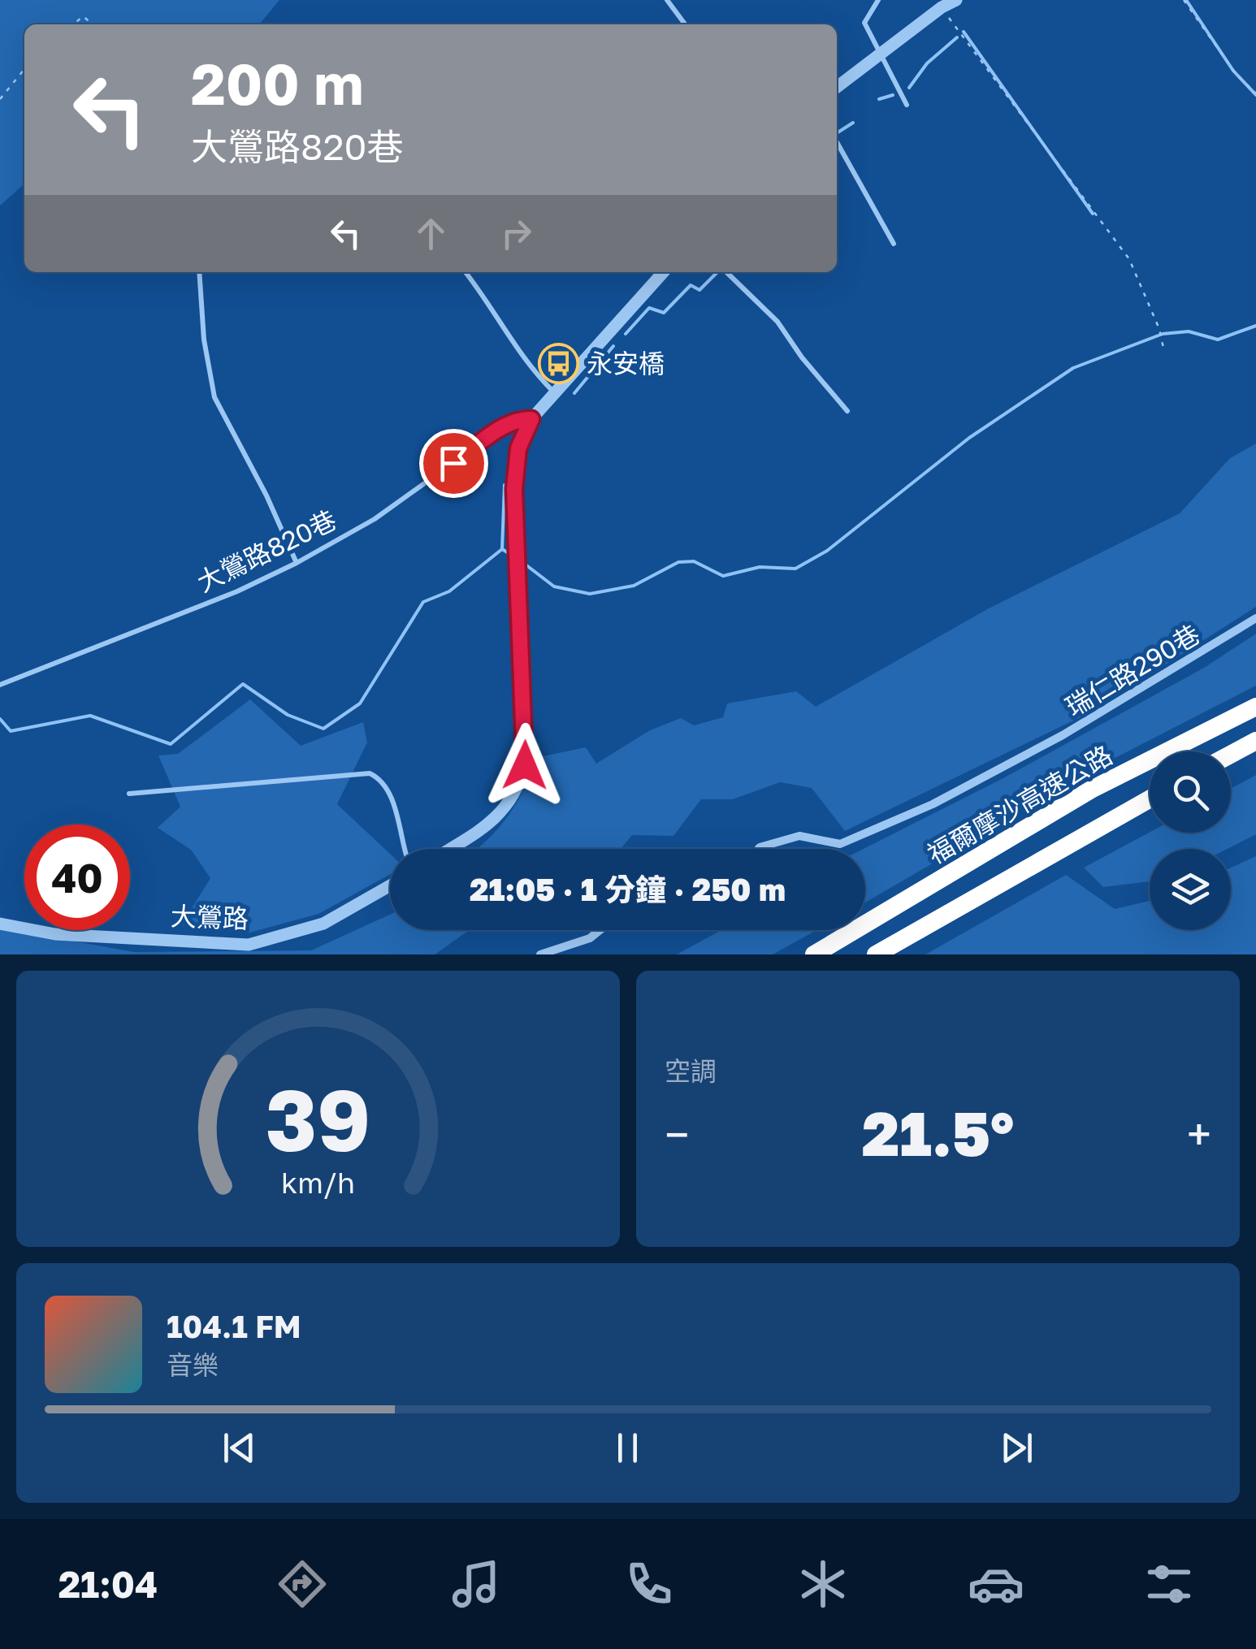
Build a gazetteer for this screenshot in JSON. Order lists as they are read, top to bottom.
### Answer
{
  "streets": {
    "highway": ["福爾摩沙高速公路"],
    "street": ["瑞仁路290巷", "大鶯路"],
    "lane": ["大鶯路820巷"]
  },
  "places": {
    "bus stop": ["永安橋"]
  },
  "page": {
    "turn": ["200 m", "大鶯路820巷"],
    "limit": "40",
    "trip": "21:05 · 1 分鐘 · 250 m",
    "tile": "空調",
    "heat": ["−", "21.5°", "+"],
    "song": ["104.1 FM", "音樂"],
    "tabs": "21:04",
    "gauge": ["39", "km/h"]
  }
}
